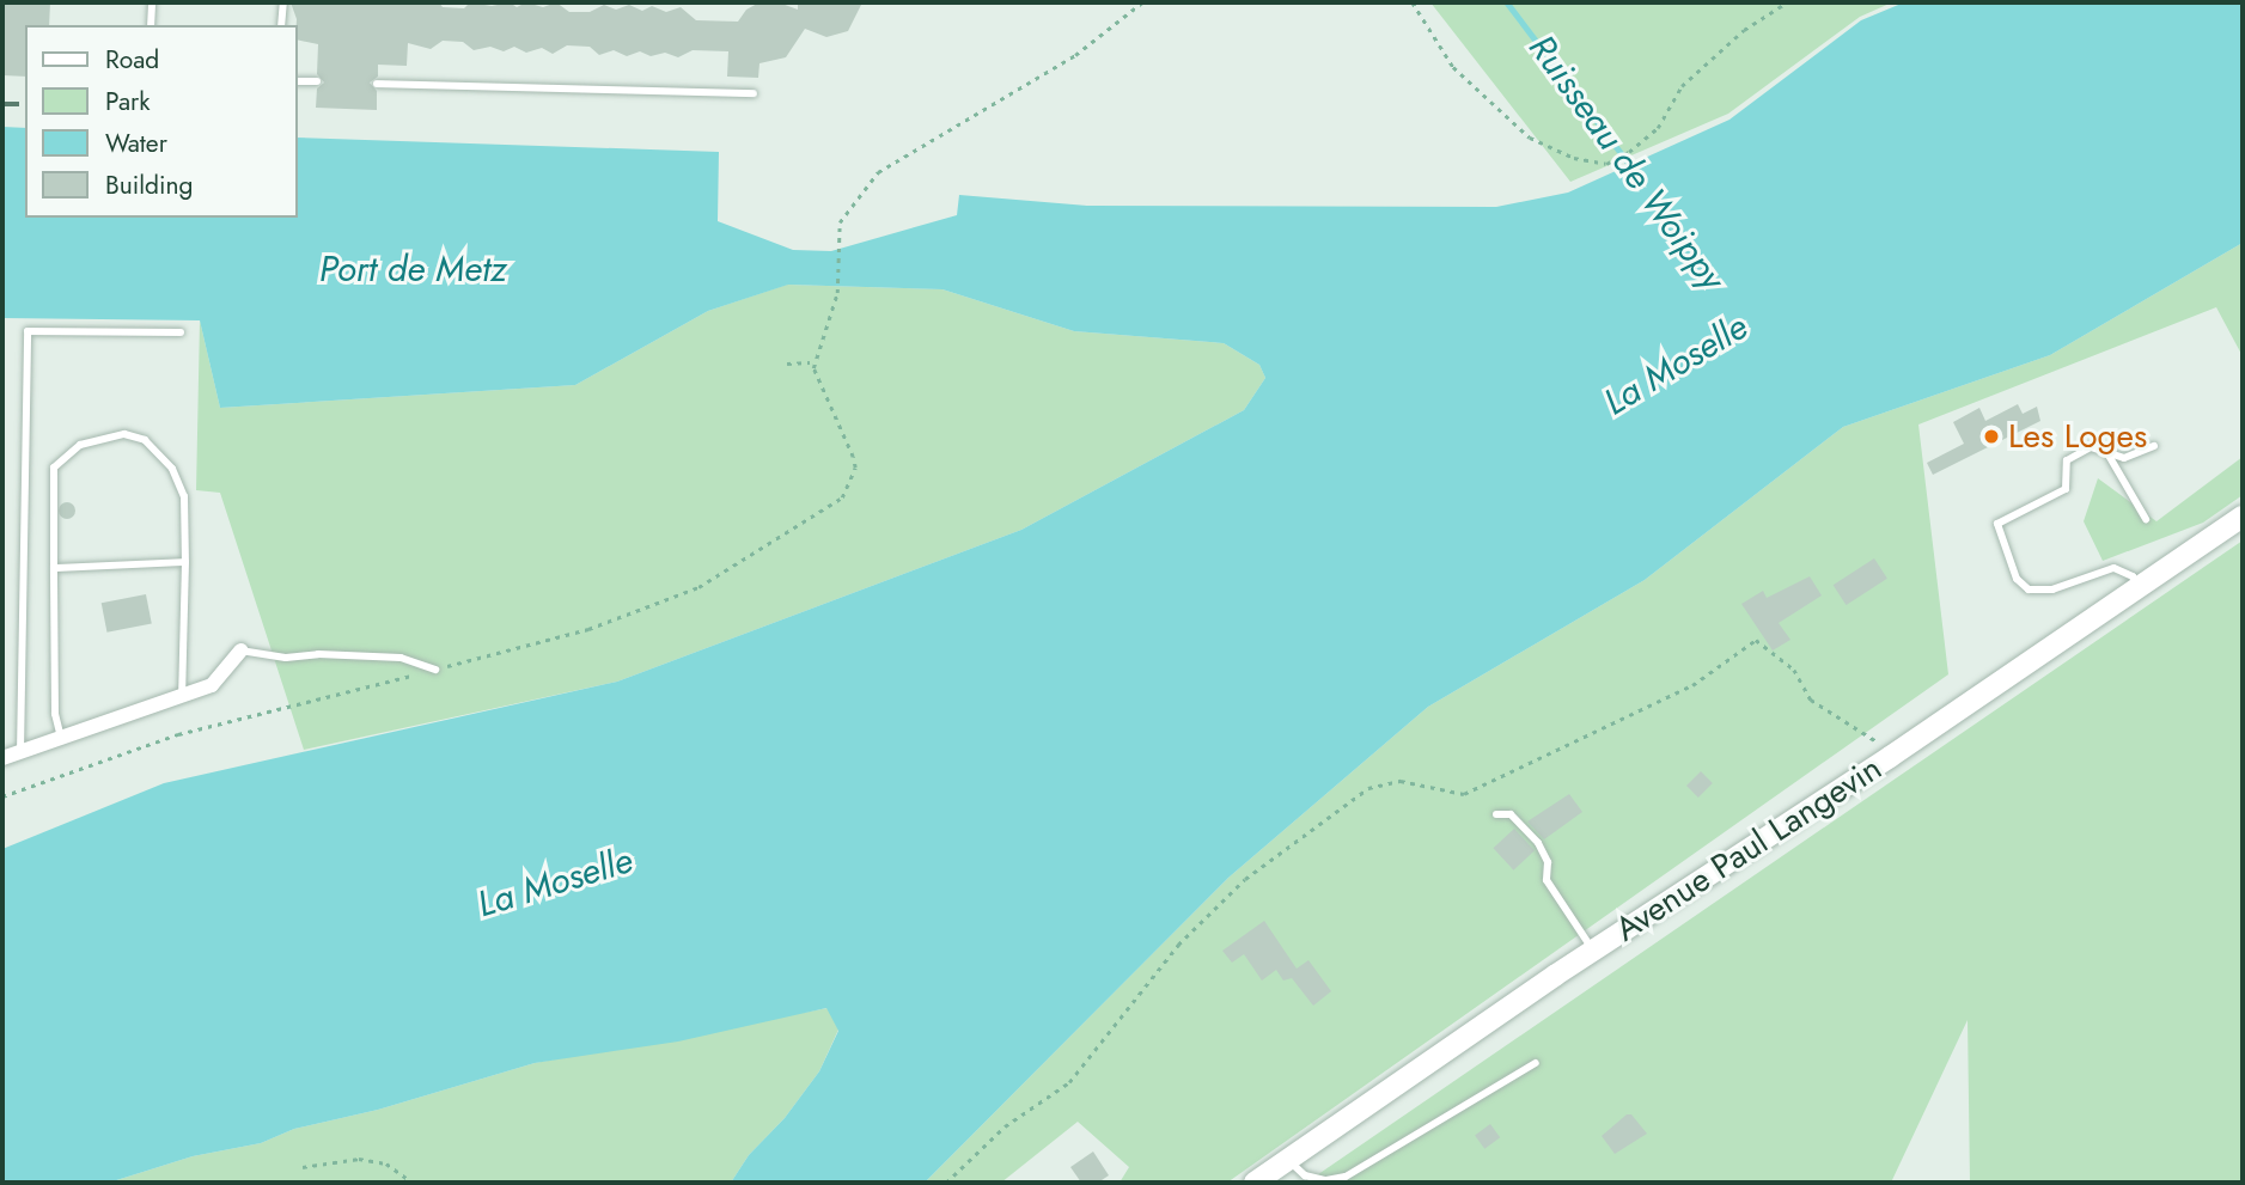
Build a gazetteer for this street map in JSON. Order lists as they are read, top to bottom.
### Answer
{
  "streets": {
    "main road": ["Avenue Paul Langevin"]
  },
  "water": ["Ruisseau de Woippy", "Port de Metz", "La Moselle"],
  "places": ["Les Loges"],
  "legend": [
    "Road",
    "Park",
    "Water",
    "Building"
  ]
}
